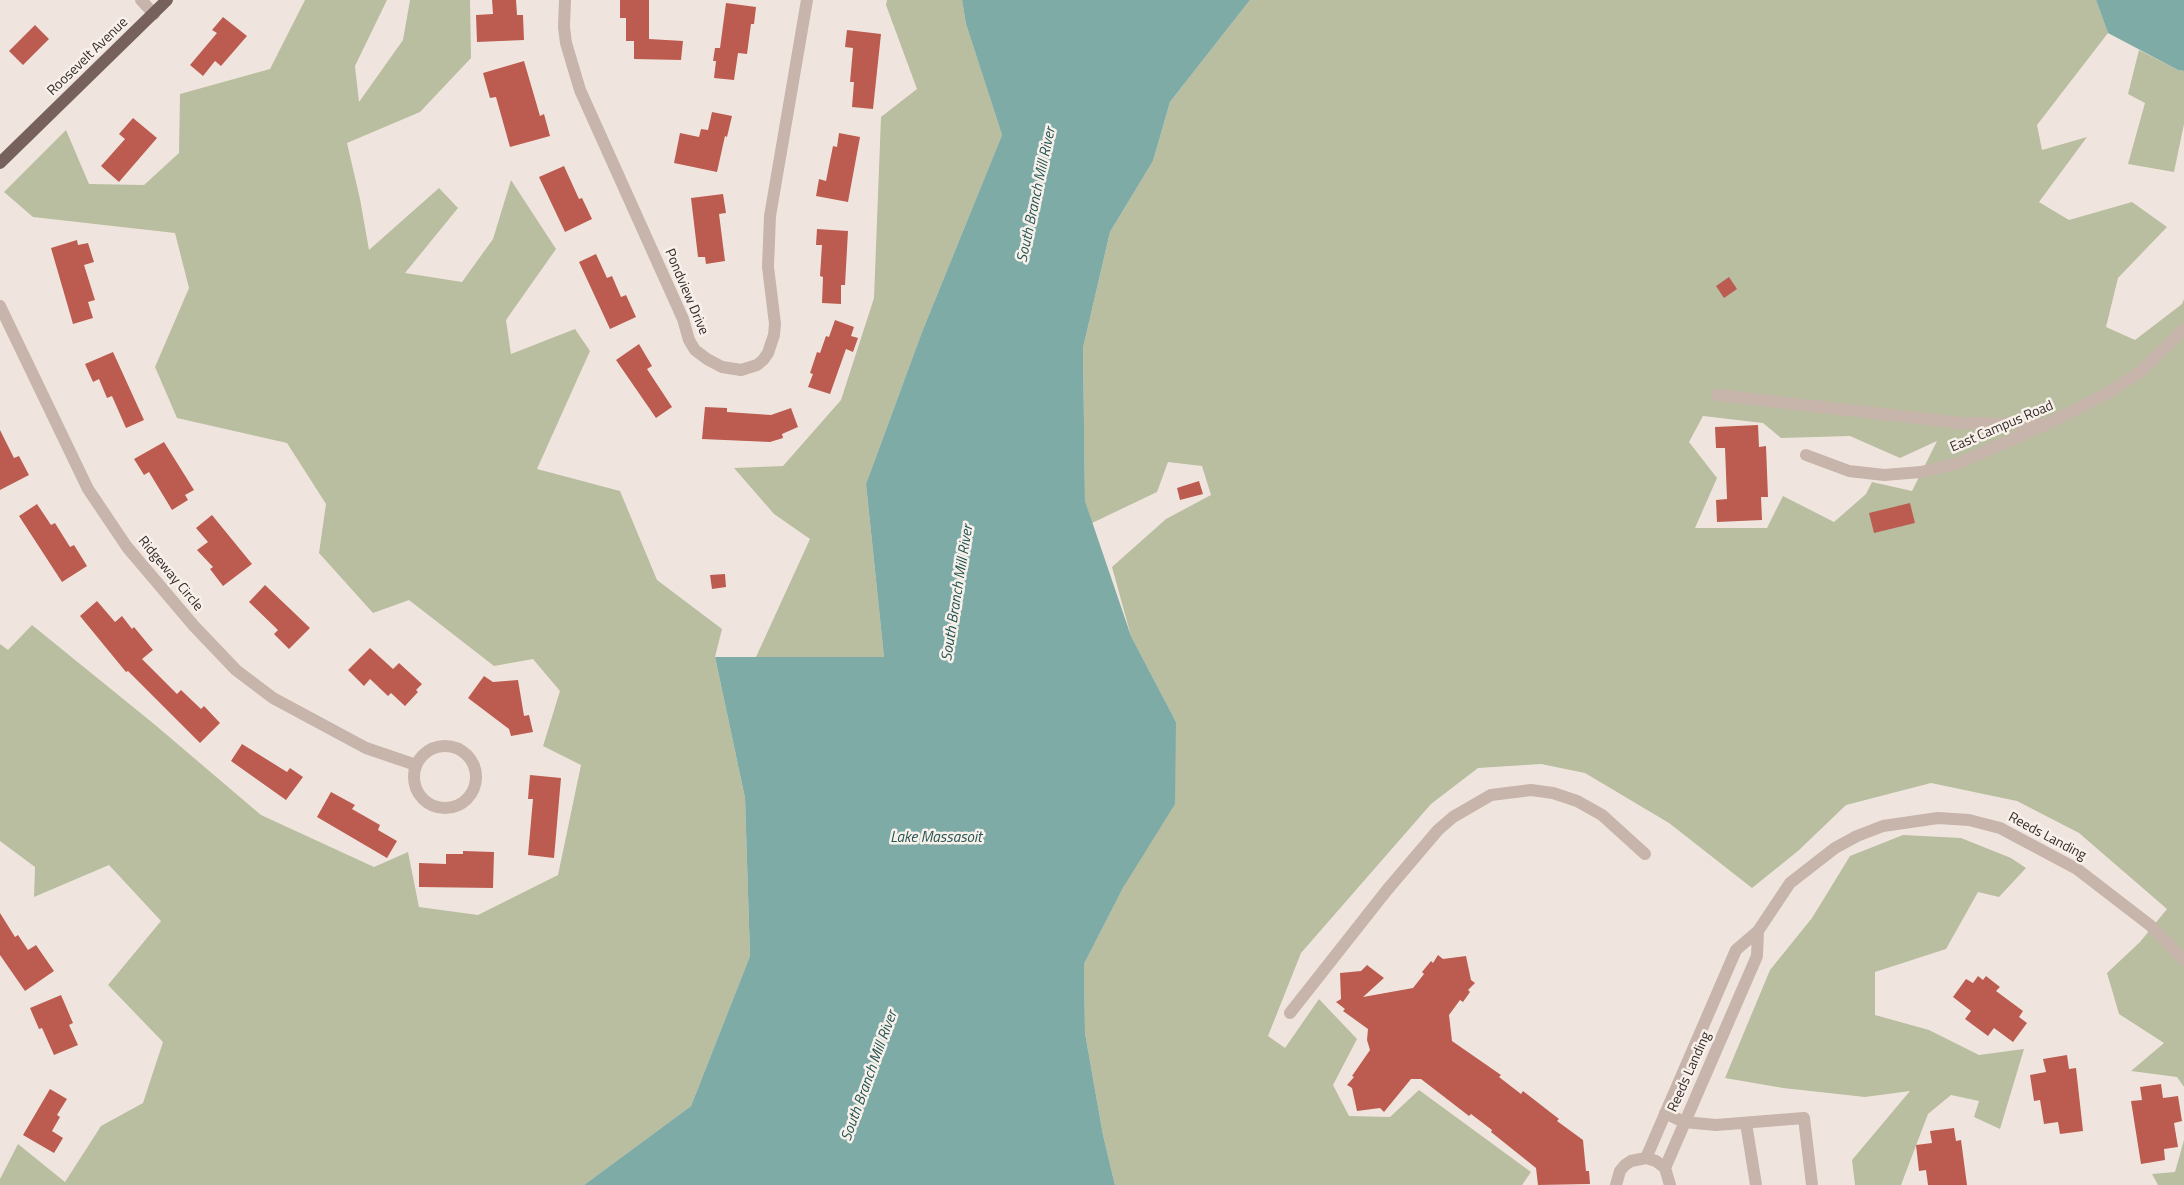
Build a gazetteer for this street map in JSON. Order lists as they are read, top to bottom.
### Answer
{
  "streets": {
    "main road": ["Roosevelt Avenue"],
    "street": [
      "Pondview Drive",
      "East Campus Road",
      "Ridgeway Circle",
      "Reeds Landing"
    ]
  },
  "water": ["South Branch Mill River", "Lake Massasoit"]
}
